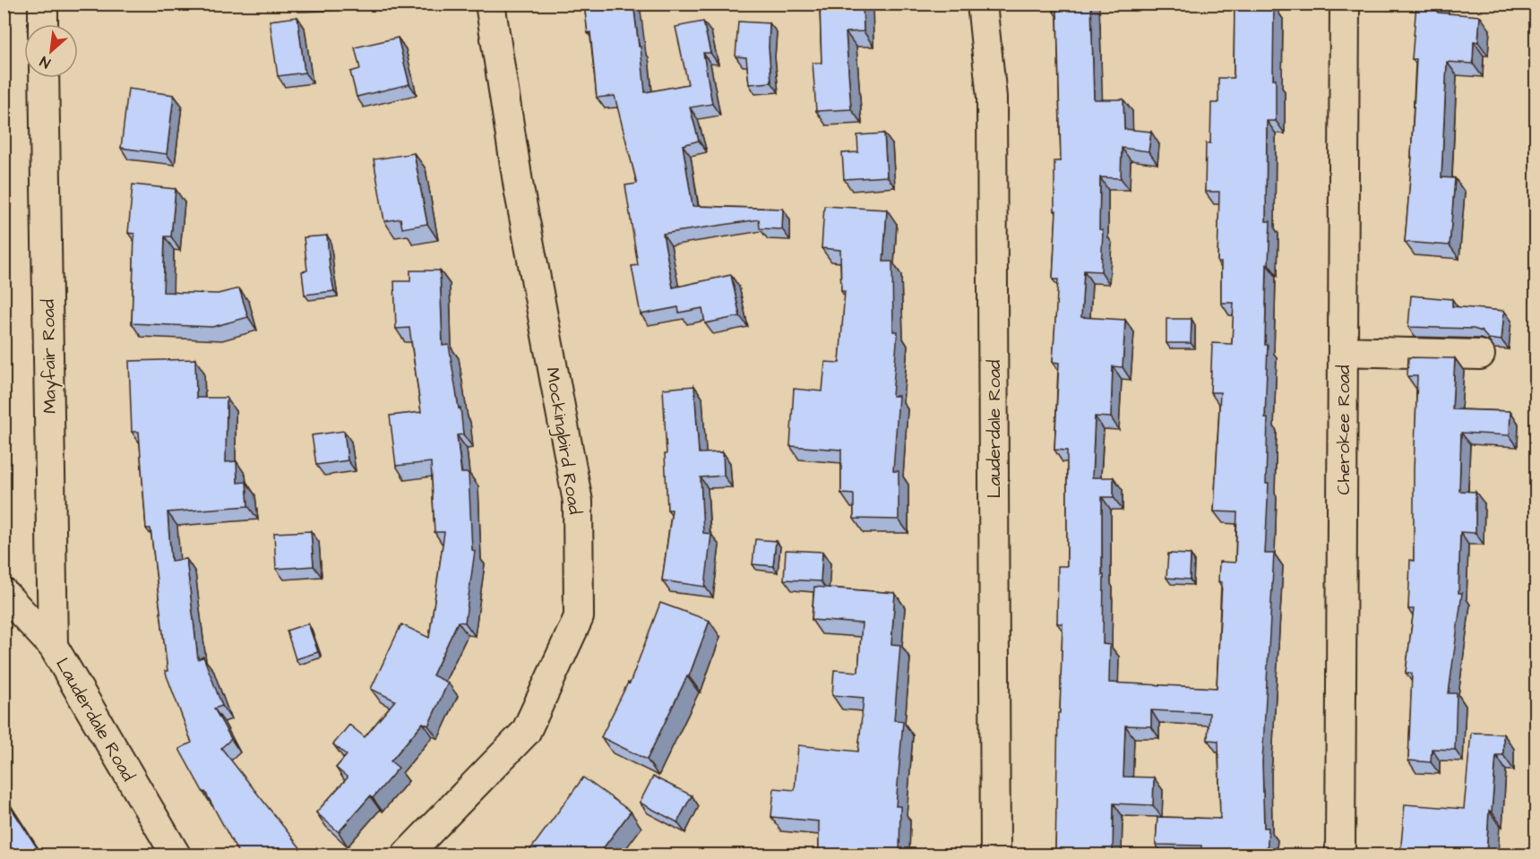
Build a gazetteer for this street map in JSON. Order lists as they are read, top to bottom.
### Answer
{
  "streets": {
    "street": [
      "Mayfair Road",
      "Lauderdale Road",
      "Cherokee Road",
      "Mockingbird Road"
    ]
  },
  "crossings": [
    ["Mayfair Road", "Lauderdale Road"]
  ],
  "north": "bottom left"
}
